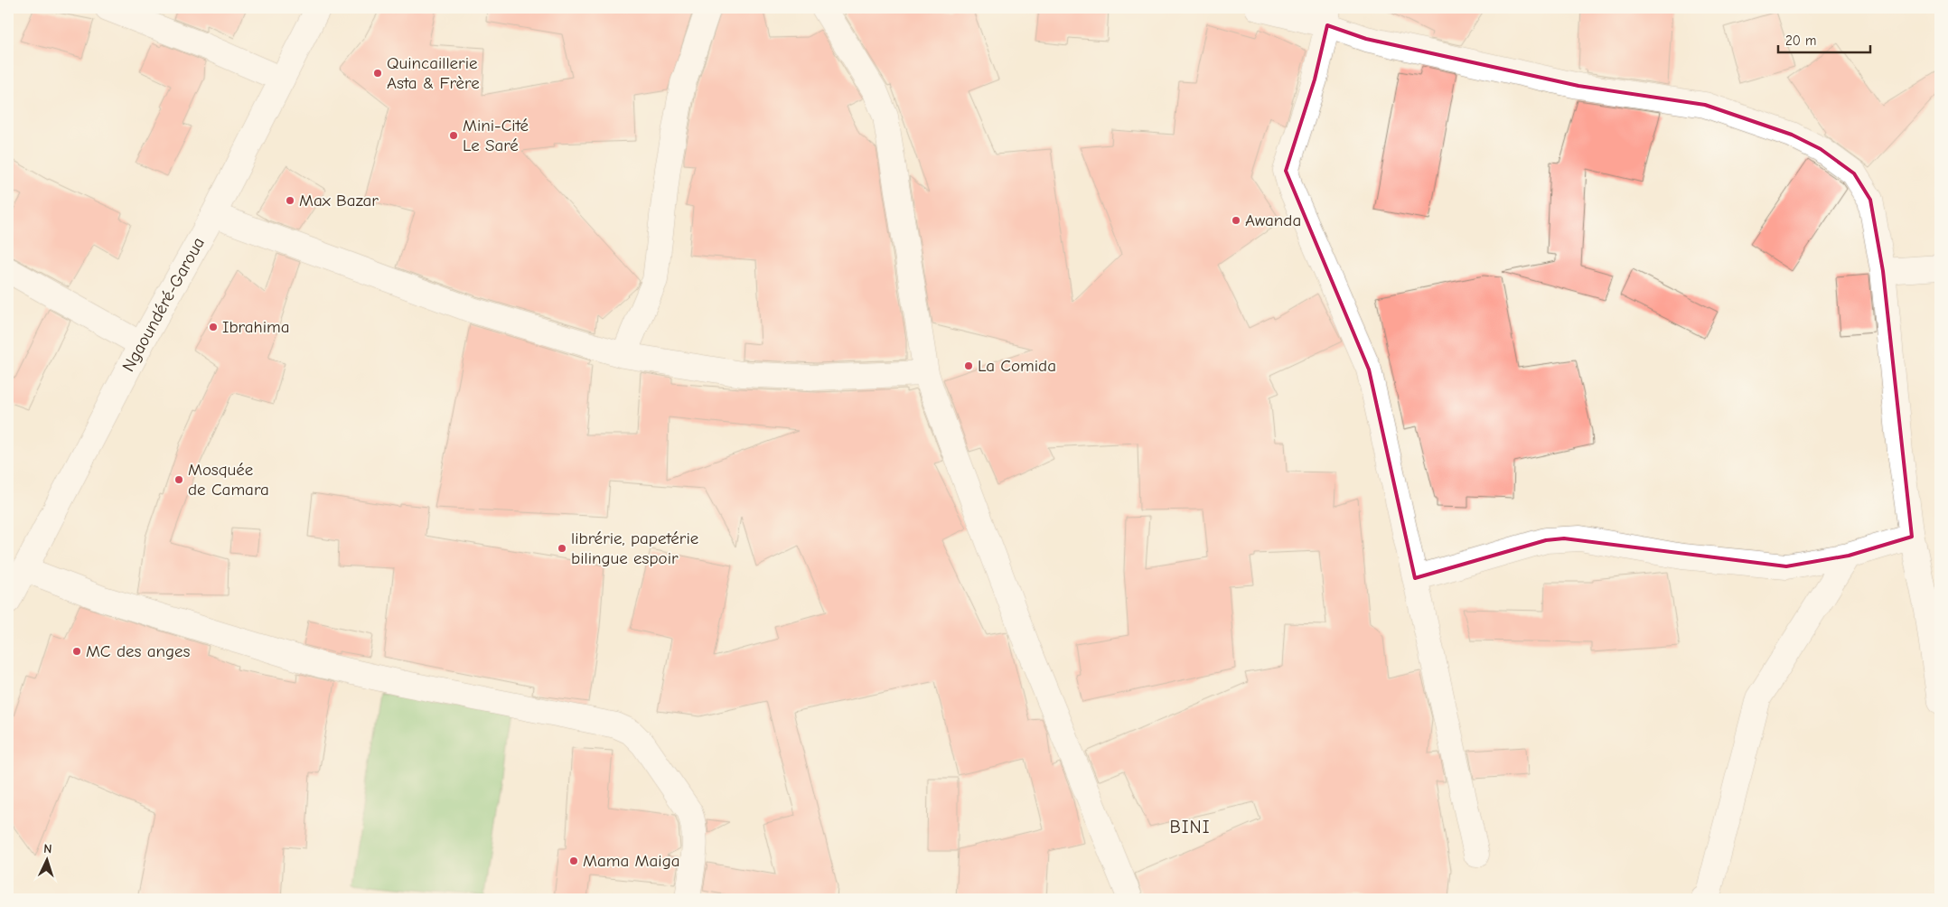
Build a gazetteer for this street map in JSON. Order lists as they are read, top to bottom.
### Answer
{
  "streets": {
    "main road": ["Ngaoundéré-Garoua"]
  },
  "districts": ["BINI"],
  "places": [
    "Quincaillerie Asta & Frère",
    "Mini-Cité Le Saré",
    "Max Bazar",
    "Awanda",
    "Ibrahima",
    "La Comida",
    "Mosquée de Camara",
    "librérie, papetérie bilingue espoir",
    "MC des anges",
    "Mama Maiga"
  ],
  "scale_bar": "20 m",
  "north": "top"
}
